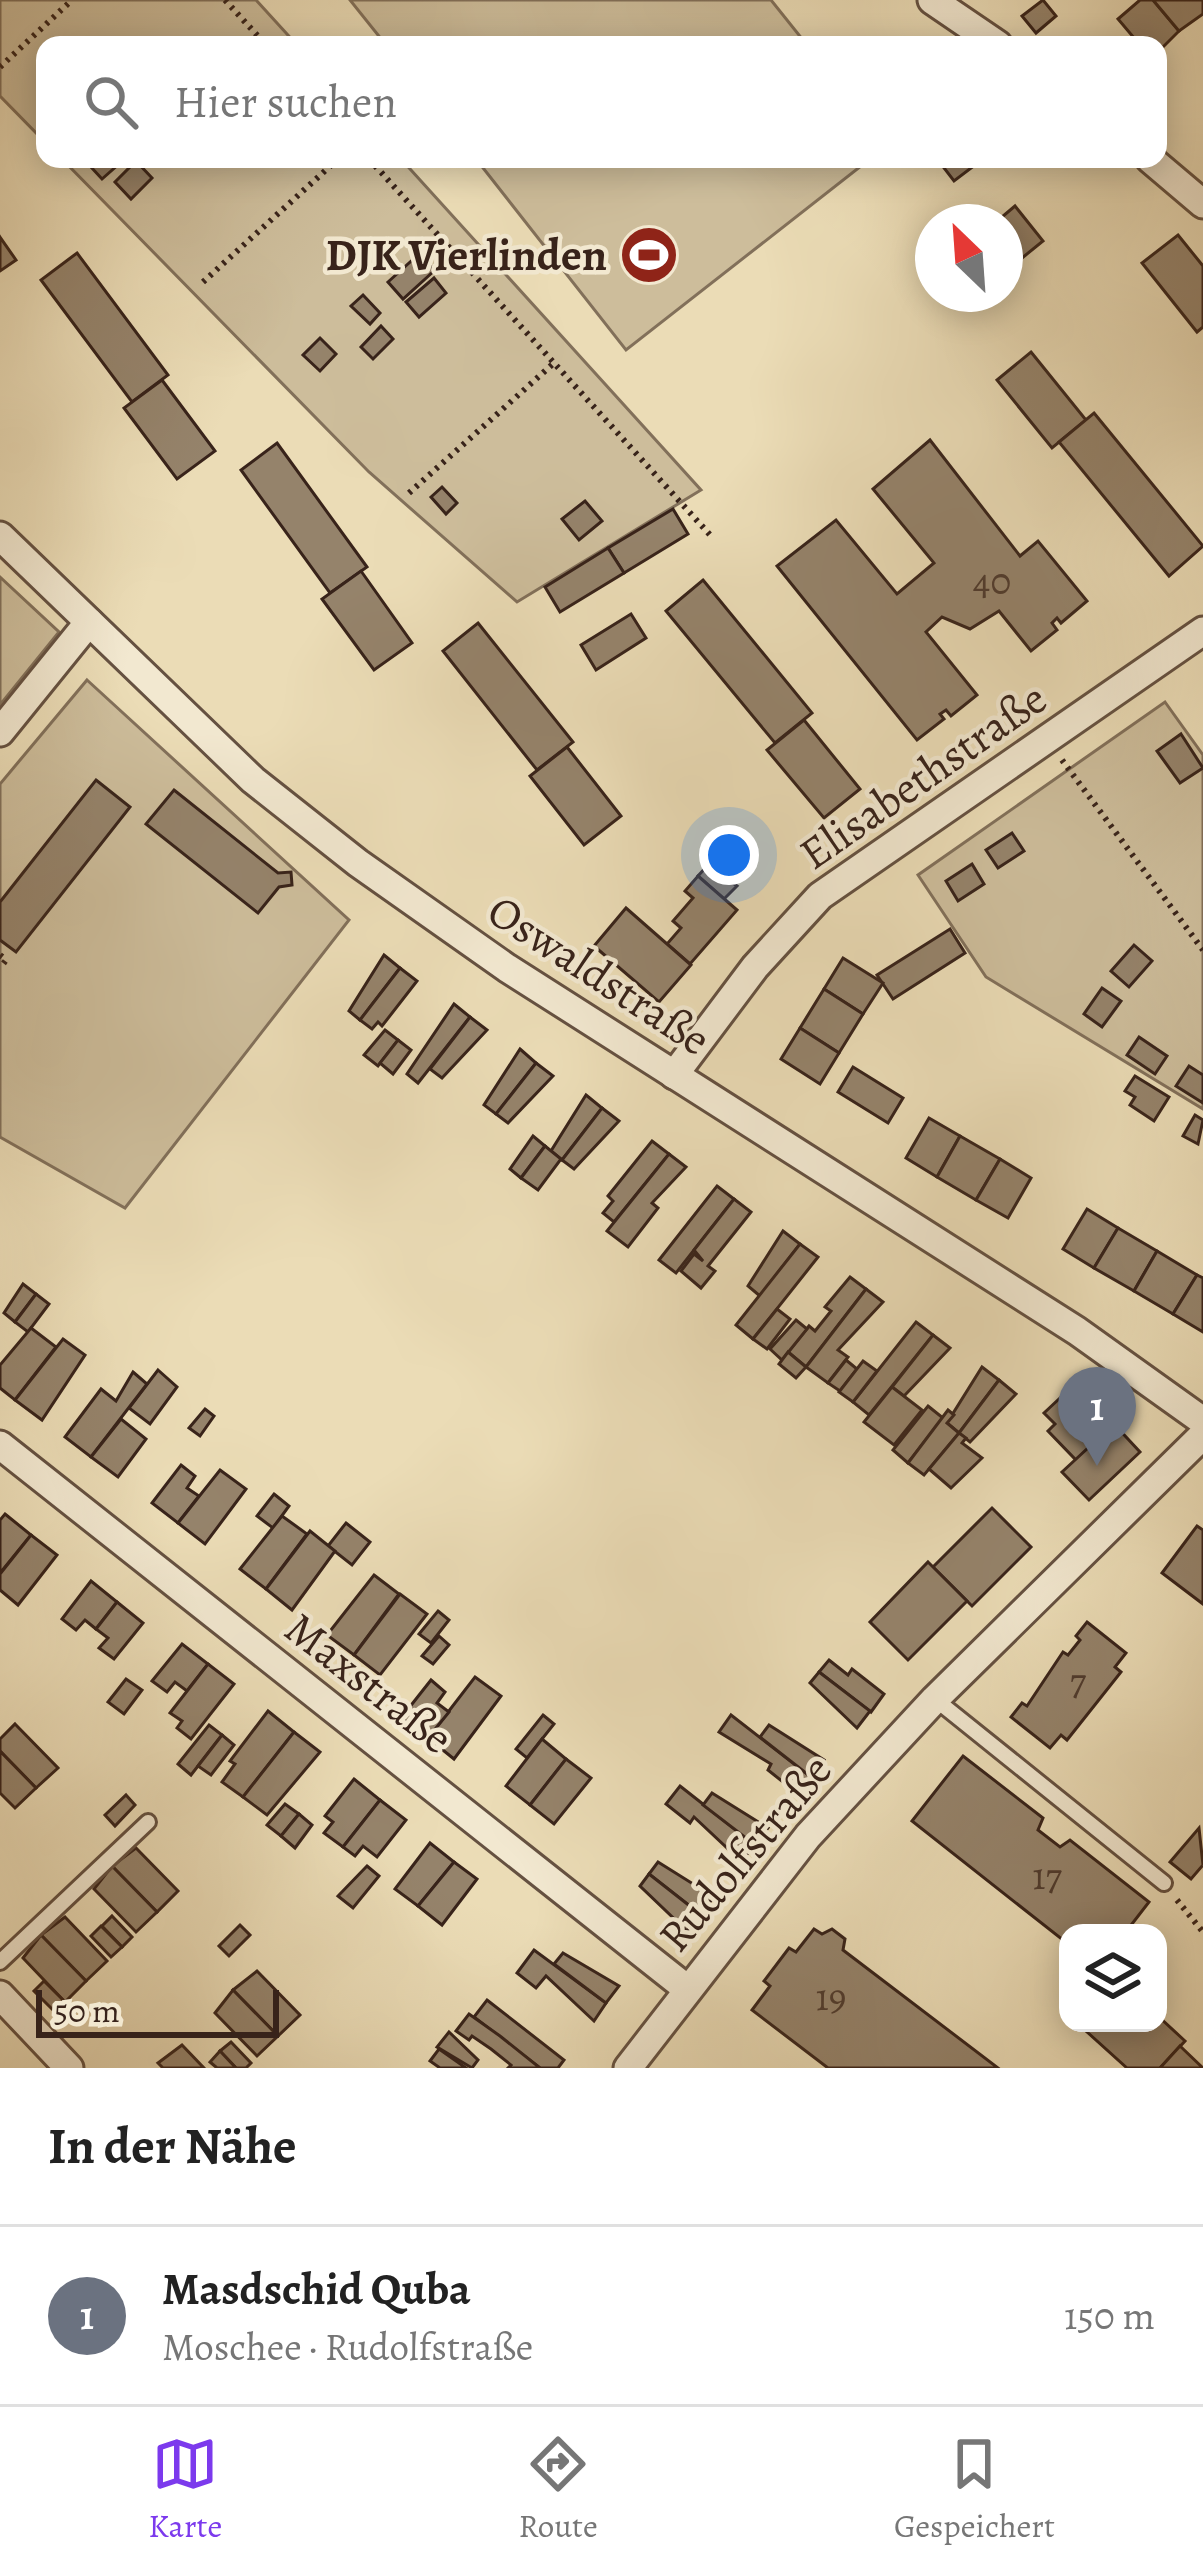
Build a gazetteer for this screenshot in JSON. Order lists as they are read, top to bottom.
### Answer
{
  "streets": {
    "street": [
      "Elisabethstraße",
      "Oswaldstraße",
      "Maxstraße",
      "Rudolfstraße"
    ]
  },
  "crossings": [
    ["Elisabethstraße", "Oswaldstraße"],
    ["Maxstraße", "Rudolfstraße"]
  ],
  "places": {
    "sports": ["DJK Vierlinden"]
  },
  "house_numbers": [
    "40",
    "7",
    "17",
    "19"
  ],
  "scale_bar": "50 m",
  "north": "top left",
  "page": {
    "search": "Hier suchen",
    "pins": "1",
    "scale": "50 m",
    "heading": "In der Nähe",
    "list": [
      {
        "mark": "1",
        "name": "Masdschid Quba",
        "note": "Moschee · Rudolfstraße",
        "value": "150 m"
      }
    ],
    "nav": ["Karte", "Route", "Gespeichert"]
  }
}
